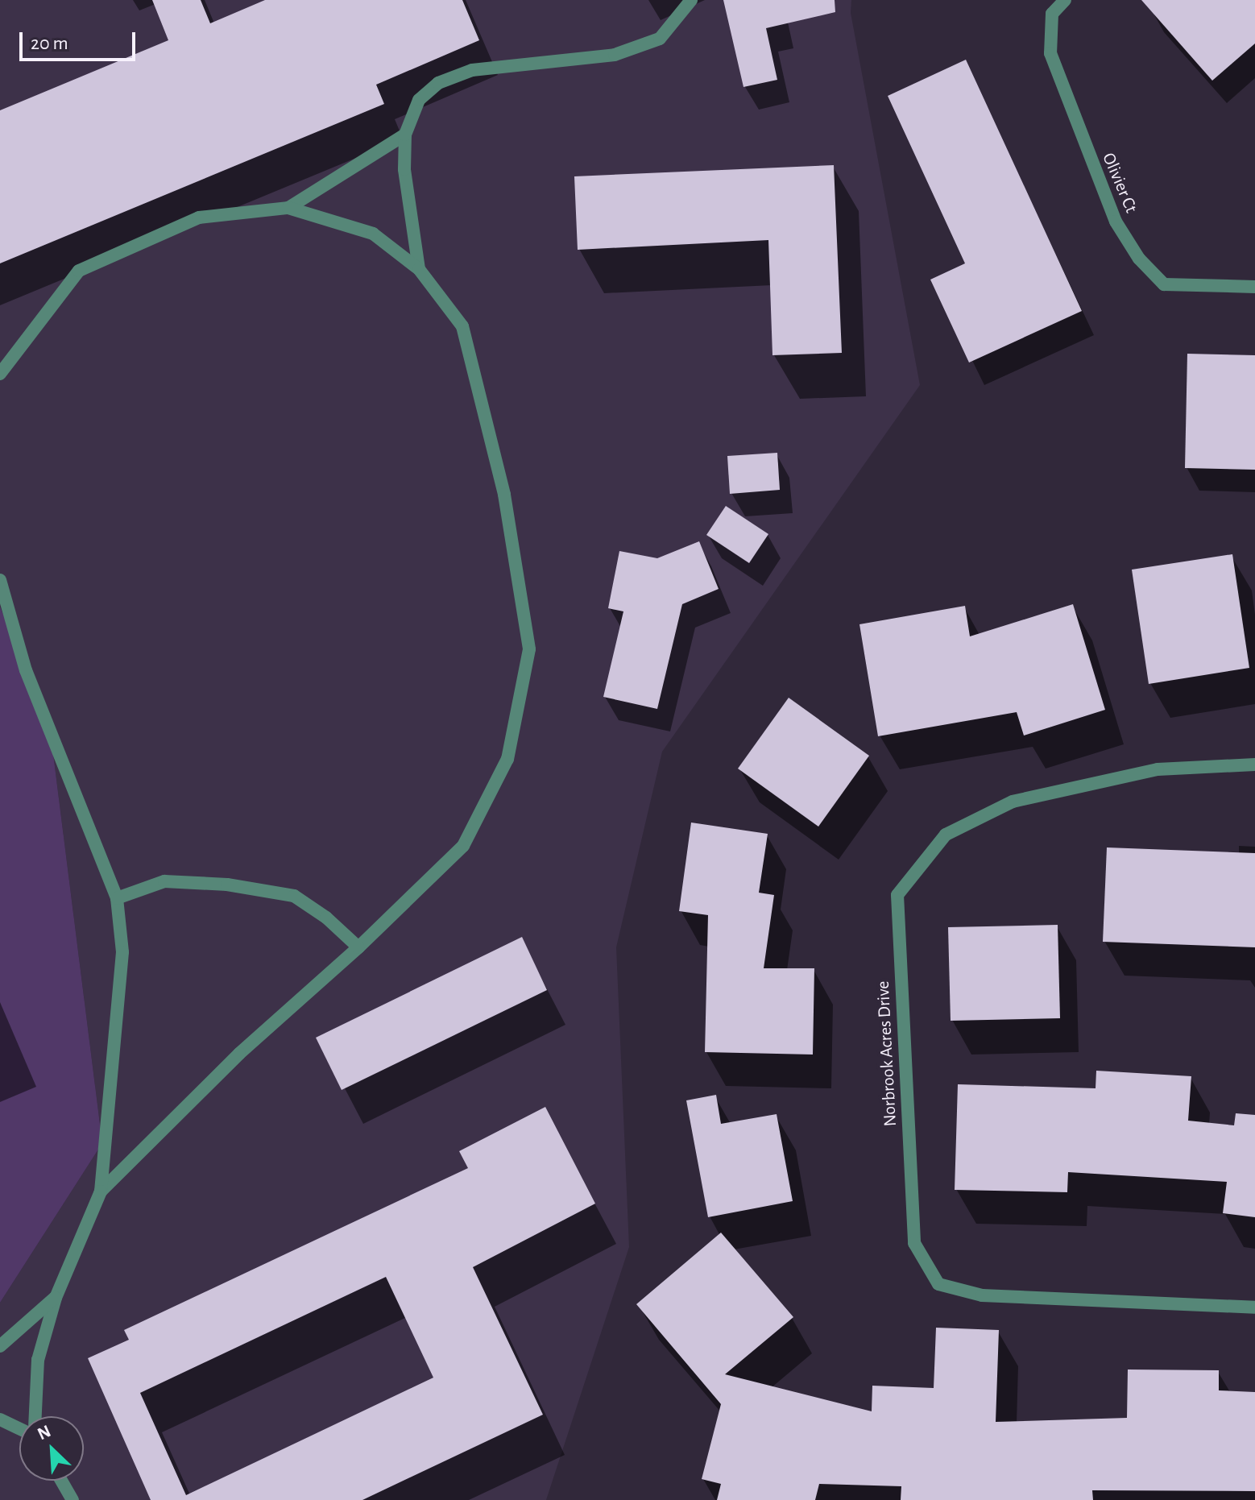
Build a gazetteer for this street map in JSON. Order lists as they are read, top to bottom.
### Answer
{
  "streets": {
    "street": ["Olivier Ct", "Norbrook Acres Drive"]
  },
  "scale_bar": "20 m",
  "north": "top left"
}
